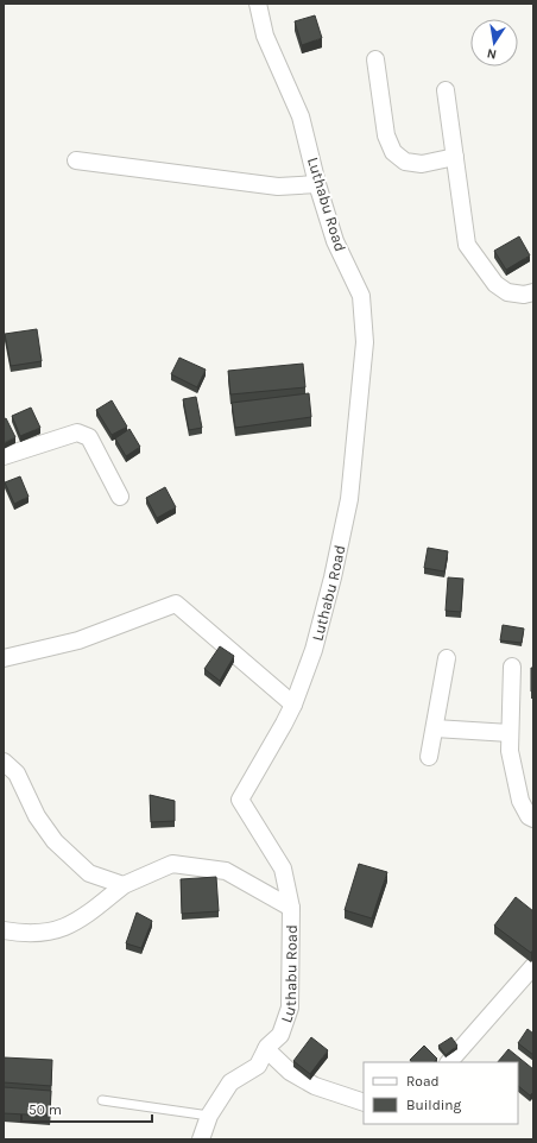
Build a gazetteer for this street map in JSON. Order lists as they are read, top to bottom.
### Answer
{
  "streets": {
    "street": ["Luthabu Road"]
  },
  "legend": ["Road", "Building"],
  "scale_bar": "50 m",
  "north": "bottom"
}
